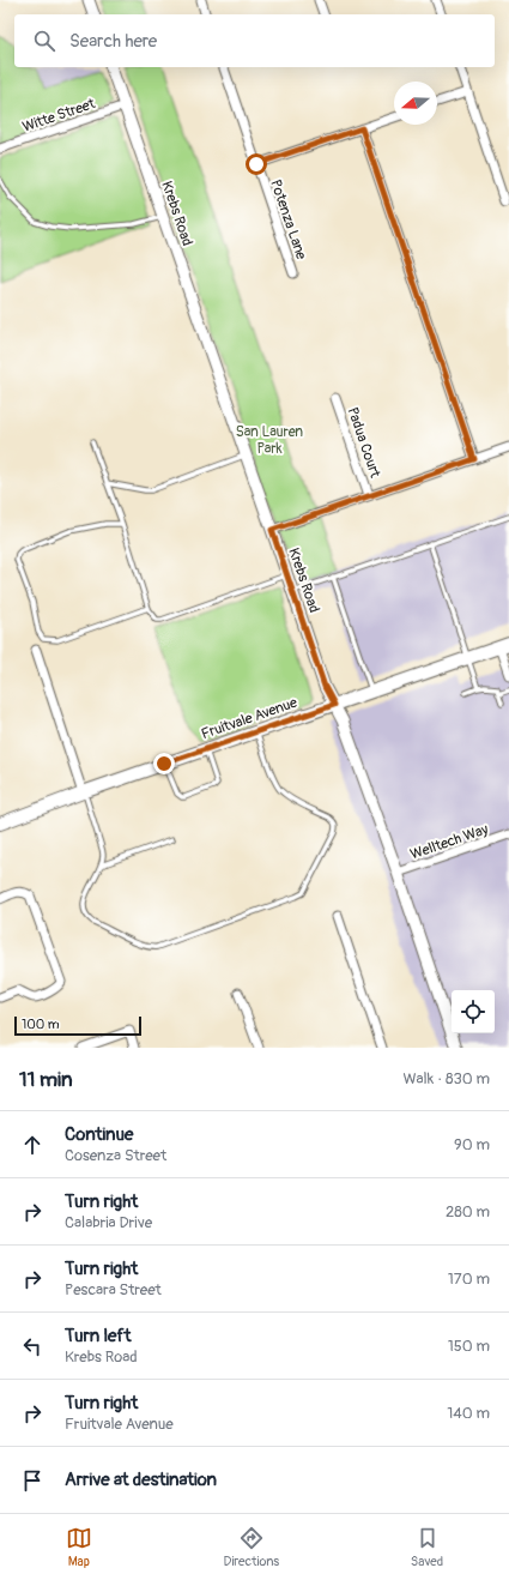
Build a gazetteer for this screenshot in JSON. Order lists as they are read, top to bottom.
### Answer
{
  "streets": {
    "main road": ["Fruitvale Avenue"],
    "street": [
      "Witte Street",
      "Krebs Road",
      "Potenza Lane",
      "Padua Court",
      "Welltech Way"
    ]
  },
  "crossings": [
    ["Witte Street", "Krebs Road"],
    ["Krebs Road", "Fruitvale Avenue"],
    ["Krebs Road", "Welltech Way"]
  ],
  "parks": ["San Lauren Park"],
  "scale_bar": "100 m",
  "north": "left",
  "page": {
    "search": "Search here",
    "scale": "100 m",
    "heading": ["11 min", "Walk · 830 m"],
    "list": [
      ["Continue", "Cosenza Street", "90 m"],
      ["Turn right", "Calabria Drive", "280 m"],
      ["Turn right", "Pescara Street", "170 m"],
      ["Turn left", "Krebs Road", "150 m"],
      ["Turn right", "Fruitvale Avenue", "140 m"],
      "Arrive at destination"
    ],
    "nav": ["Map", "Directions", "Saved"]
  }
}
